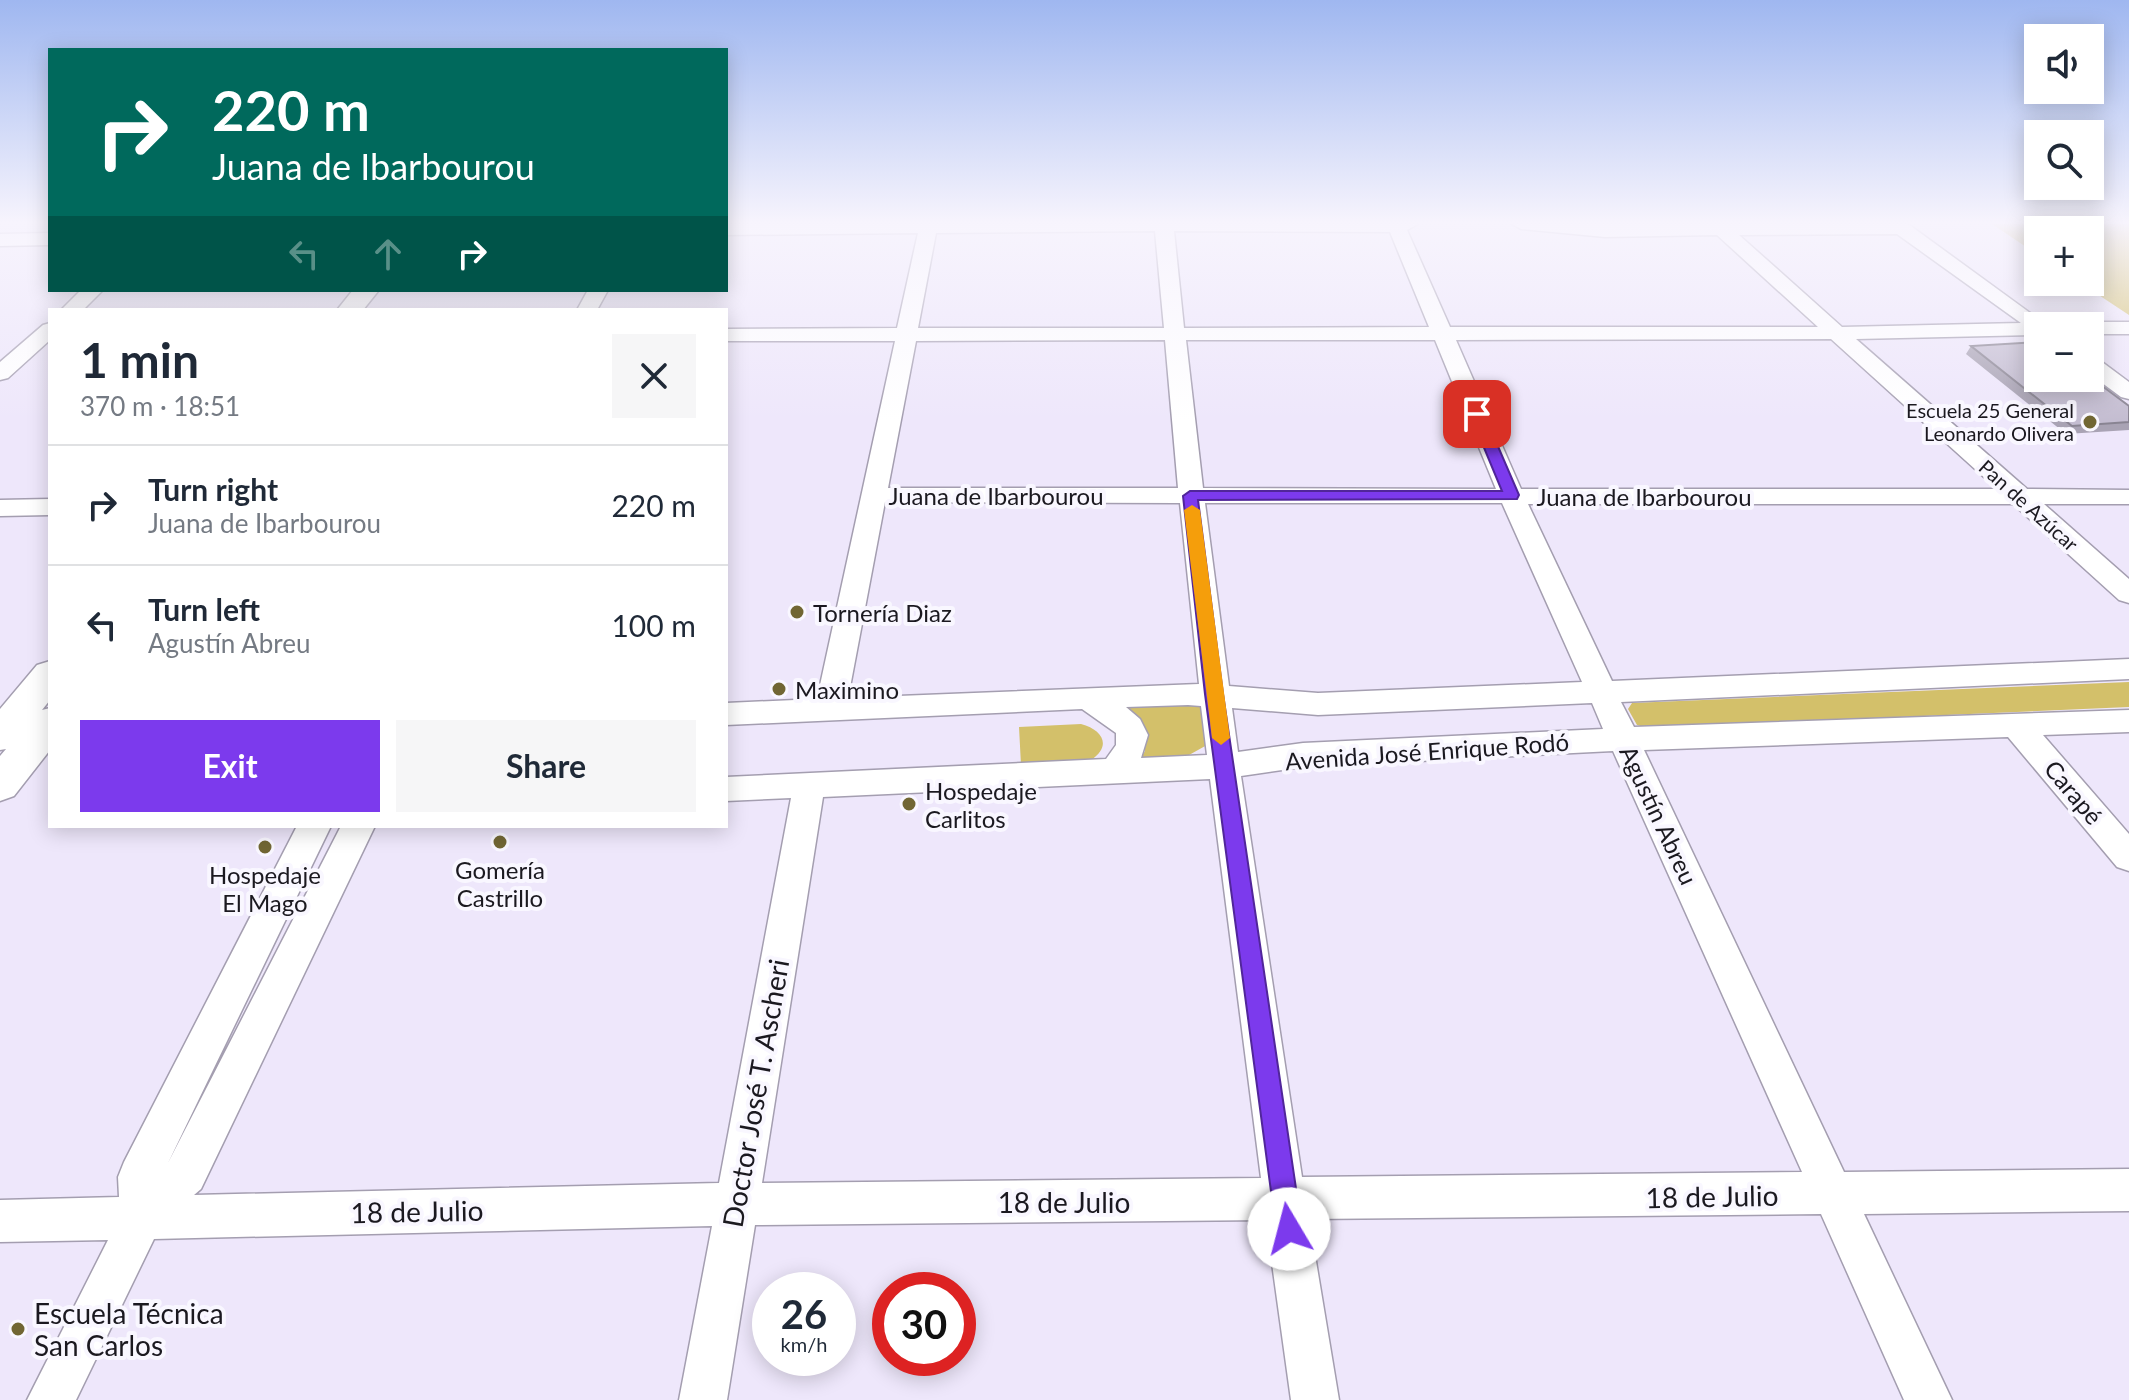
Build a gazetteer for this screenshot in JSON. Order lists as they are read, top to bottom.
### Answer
{
  "streets": {
    "street": [
      "Juana de Ibarbourou",
      "Pan de Azúcar",
      "Avenida José Enrique Rodó",
      "Carapé",
      "Agustín Abreu",
      "Doctor José T. Ascheri",
      "18 de Julio"
    ]
  },
  "crossings": [
    ["Juana de Ibarbourou", "Pan de Azúcar"],
    ["Juana de Ibarbourou", "Agustín Abreu"],
    ["Avenida José Enrique Rodó", "Carapé"],
    ["Avenida José Enrique Rodó", "Agustín Abreu"],
    ["Avenida José Enrique Rodó", "Doctor José T. Ascheri"],
    ["Agustín Abreu", "18 de Julio"],
    ["Doctor José T. Ascheri", "18 de Julio"]
  ],
  "places": [
    "Escuela 25 General Leonardo Olivera",
    "Tornería Diaz",
    "Maximino",
    "Hospedaje Carlitos",
    "Gomería Castrillo",
    "Hospedaje El Mago",
    "Escuela Técnica San Carlos"
  ],
  "page": {
    "map_buttons": ["+", "−"],
    "turn": ["220 m", "Juana de Ibarbourou"],
    "heading": ["1 min", "370 m · 18:51"],
    "list": [
      {
        "name": "Turn right",
        "note": "Juana de Ibarbourou",
        "value": "220 m"
      },
      {
        "name": "Turn left",
        "note": "Agustín Abreu",
        "value": "100 m"
      }
    ],
    "buttons": ["Exit", "Share"],
    "speed": "26 km/h",
    "limit": "30"
  }
}
